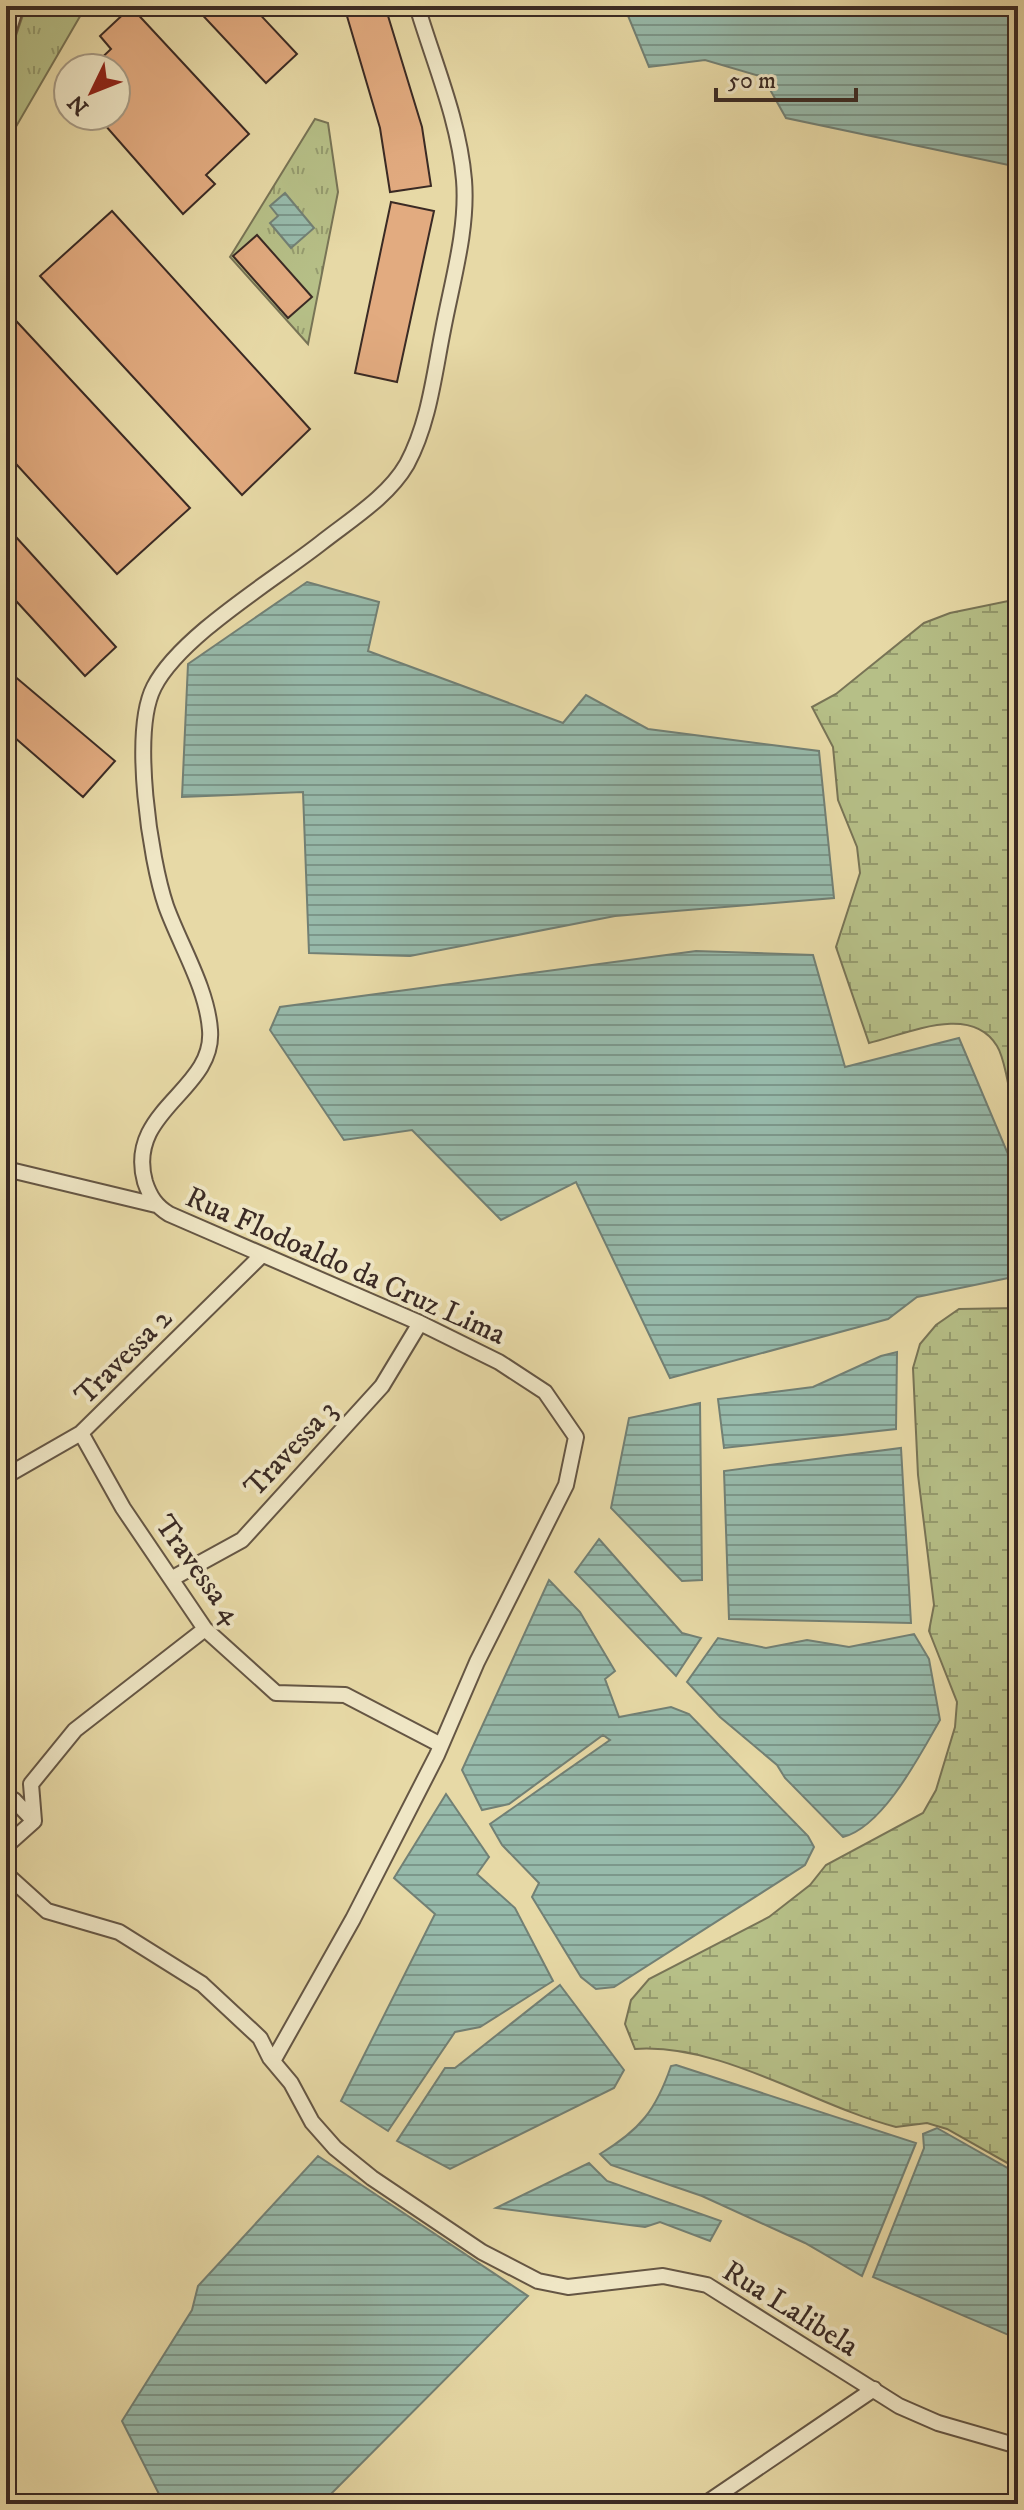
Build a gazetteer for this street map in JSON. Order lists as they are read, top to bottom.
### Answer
{
  "streets": {
    "street": [
      "Rua Flodoaldo da Cruz Lima",
      "Travessa 2",
      "Travessa 3",
      "Travessa 4",
      "Rua Lalibela"
    ]
  },
  "crossings": [
    ["Rua Flodoaldo da Cruz Lima", "Travessa 2"],
    ["Rua Flodoaldo da Cruz Lima", "Travessa 3"],
    ["Rua Flodoaldo da Cruz Lima", "Travessa 4"],
    ["Rua Flodoaldo da Cruz Lima", "Rua Lalibela"],
    ["Travessa 2", "Travessa 4"],
    ["Travessa 3", "Travessa 4"]
  ],
  "scale_bar": "50 m",
  "north": "bottom left"
}
